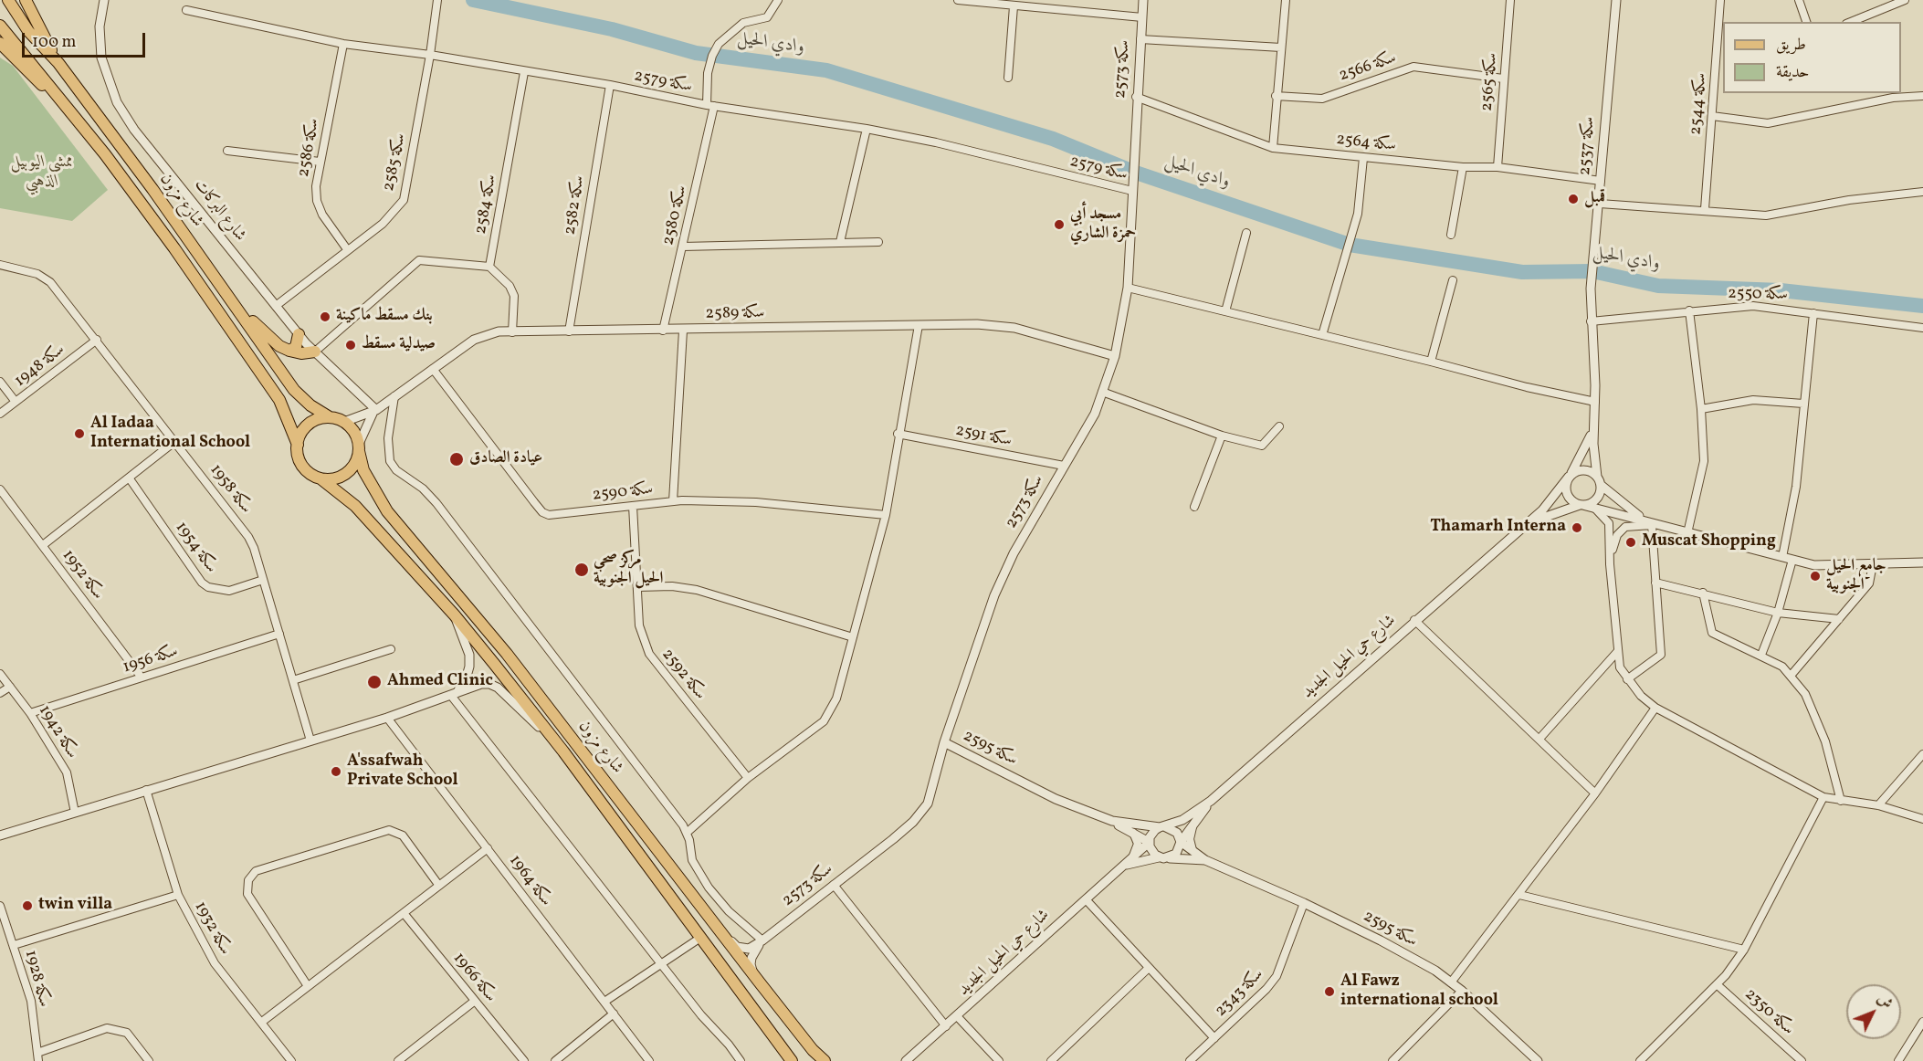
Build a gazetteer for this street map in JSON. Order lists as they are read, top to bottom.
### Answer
{
  "streets": {
    "main road": ["شارع مزون"],
    "street": [
      "سكة 2566",
      "سكة 2573",
      "سكة 2579",
      "سكة 2565",
      "سكة 2544",
      "سكة 2564",
      "سكة 2537",
      "سكة 2586",
      "سكة 2585",
      "سكة 2584",
      "سكة 2582",
      "شارع البركات",
      "سكة 2580",
      "سكة 2550",
      "سكة 2589",
      "سكة 1948",
      "سكة 2591",
      "سكة 1958",
      "سكة 2590",
      "سكة 1954",
      "سكة 1952",
      "شارع حي الحيل الجديد",
      "سكة 1956",
      "سكة 2592",
      "سكة 1942",
      "سكة 2595",
      "سكة 1964",
      "سكة 1932",
      "سكة 1966",
      "سكة 1928",
      "سكة 2343",
      "سكة 2350"
    ]
  },
  "crossings": [
    ["سكة 2566", "سكة 2565"],
    ["سكة 2573", "سكة 2579"],
    ["سكة 2573", "سكة 2564"],
    ["سكة 2573", "سكة 2589"],
    ["سكة 2573", "سكة 2591"],
    ["سكة 2573", "سكة 2595"],
    ["سكة 2579", "سكة 2586"],
    ["سكة 2579", "سكة 2585"],
    ["سكة 2579", "سكة 2584"],
    ["سكة 2579", "سكة 2582"],
    ["سكة 2579", "سكة 2580"],
    ["سكة 2565", "سكة 2564"],
    ["سكة 2564", "سكة 2537"],
    ["سكة 2537", "سكة 2550"],
    ["سكة 2586", "سكة 2585"],
    ["سكة 2585", "شارع البركات"],
    ["شارع مزون", "سكة 2589"],
    ["سكة 2582", "سكة 2589"],
    ["شارع البركات", "سكة 2589"],
    ["سكة 2580", "سكة 2589"],
    ["سكة 2589", "سكة 2590"],
    ["سكة 1948", "سكة 1958"],
    ["سكة 1958", "سكة 1954"],
    ["سكة 1958", "سكة 1956"],
    ["سكة 2590", "سكة 2592"],
    ["سكة 1952", "سكة 1956"],
    ["شارع حي الحيل الجديد", "سكة 2595"],
    ["سكة 1956", "سكة 1942"],
    ["سكة 2595", "سكة 2343"]
  ],
  "water": ["وادي الحيل"],
  "parks": ["ممشى اليوبيل الذهبي"],
  "places": [
    "قمبل",
    "مسجد أبي حمزة الشاري",
    "بنك مسقط ماكينة",
    "صيدلية مسقط",
    "Al Iadaa International School",
    "عيادة الصادق",
    "Thamarh Interna",
    "Muscat Shopping",
    "مركز صحي الحيل الجنوبية",
    "جامع الحيل الجنوبية",
    "Ahmed Clinic",
    "A'ssafwah Private School",
    "twin villa",
    "Al Fawz international school"
  ],
  "legend": ["طريق", "حديقة"],
  "scale_bar": "100 m",
  "north": "top right"
}
